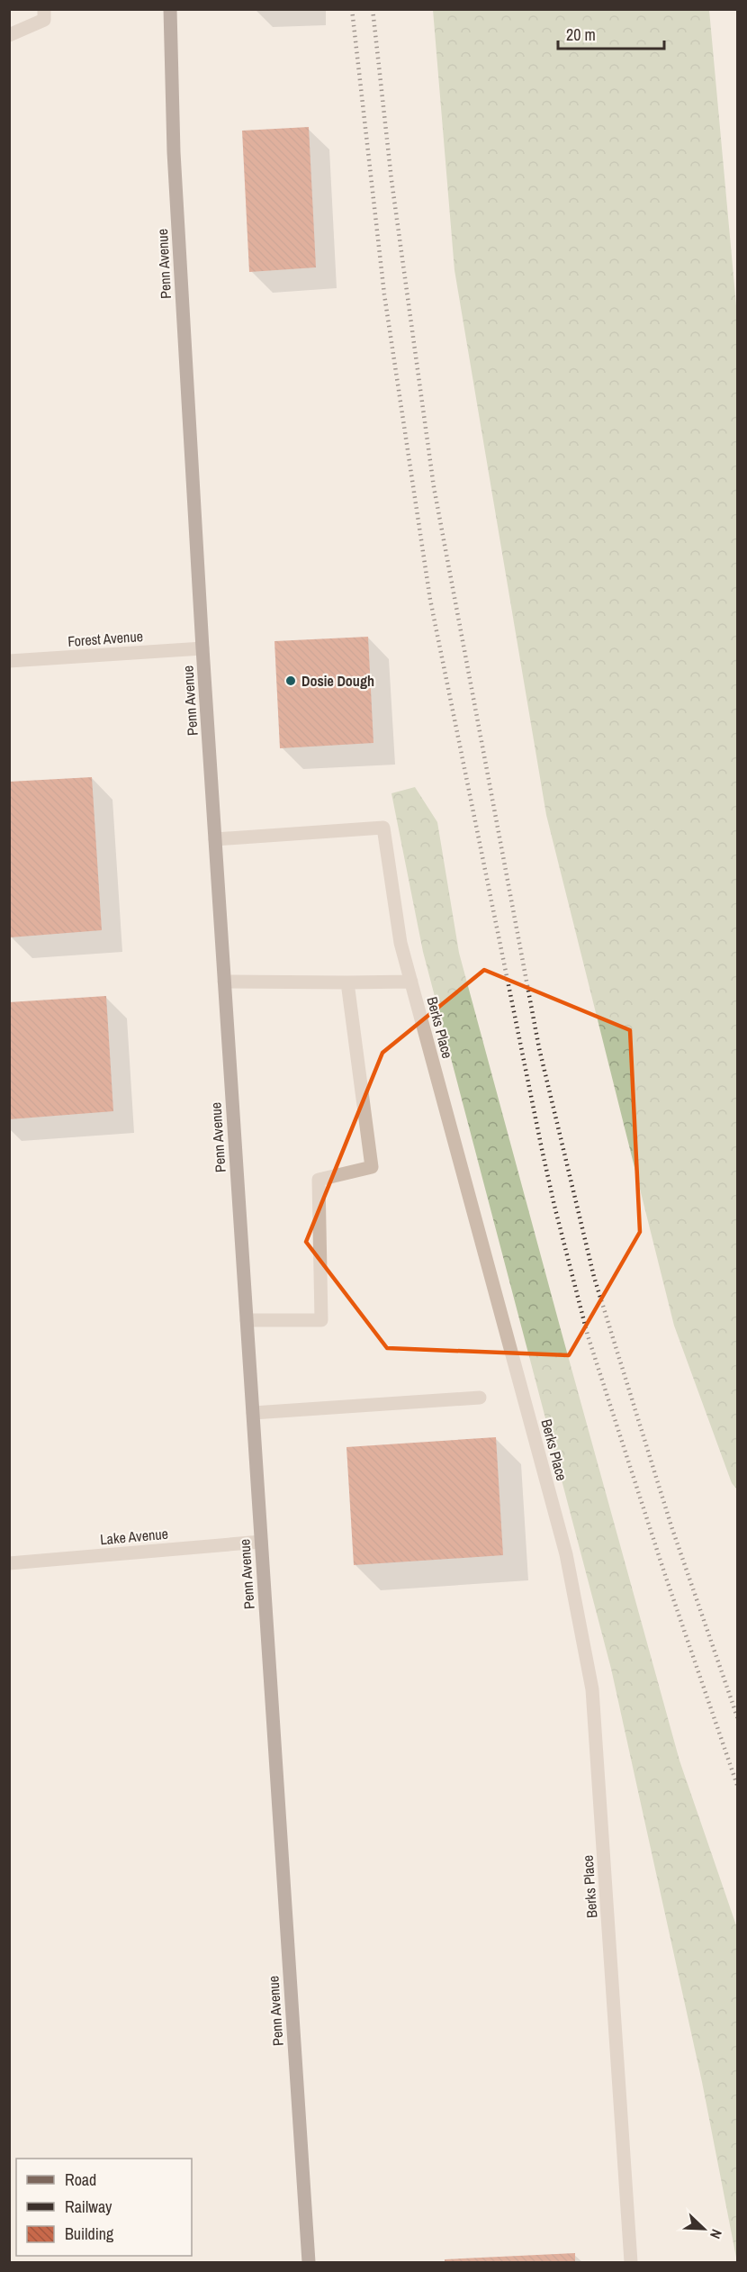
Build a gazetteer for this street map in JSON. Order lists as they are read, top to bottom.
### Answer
{
  "streets": {
    "main road": ["Penn Avenue"],
    "street": ["Forest Avenue", "Berks Place", "Lake Avenue"]
  },
  "crossings": [
    ["Penn Avenue", "Forest Avenue"],
    ["Penn Avenue", "Berks Place"],
    ["Penn Avenue", "Lake Avenue"]
  ],
  "places": ["Dosie Dough"],
  "legend": ["Road", "Railway", "Building"],
  "scale_bar": "20 m",
  "north": "bottom right"
}
